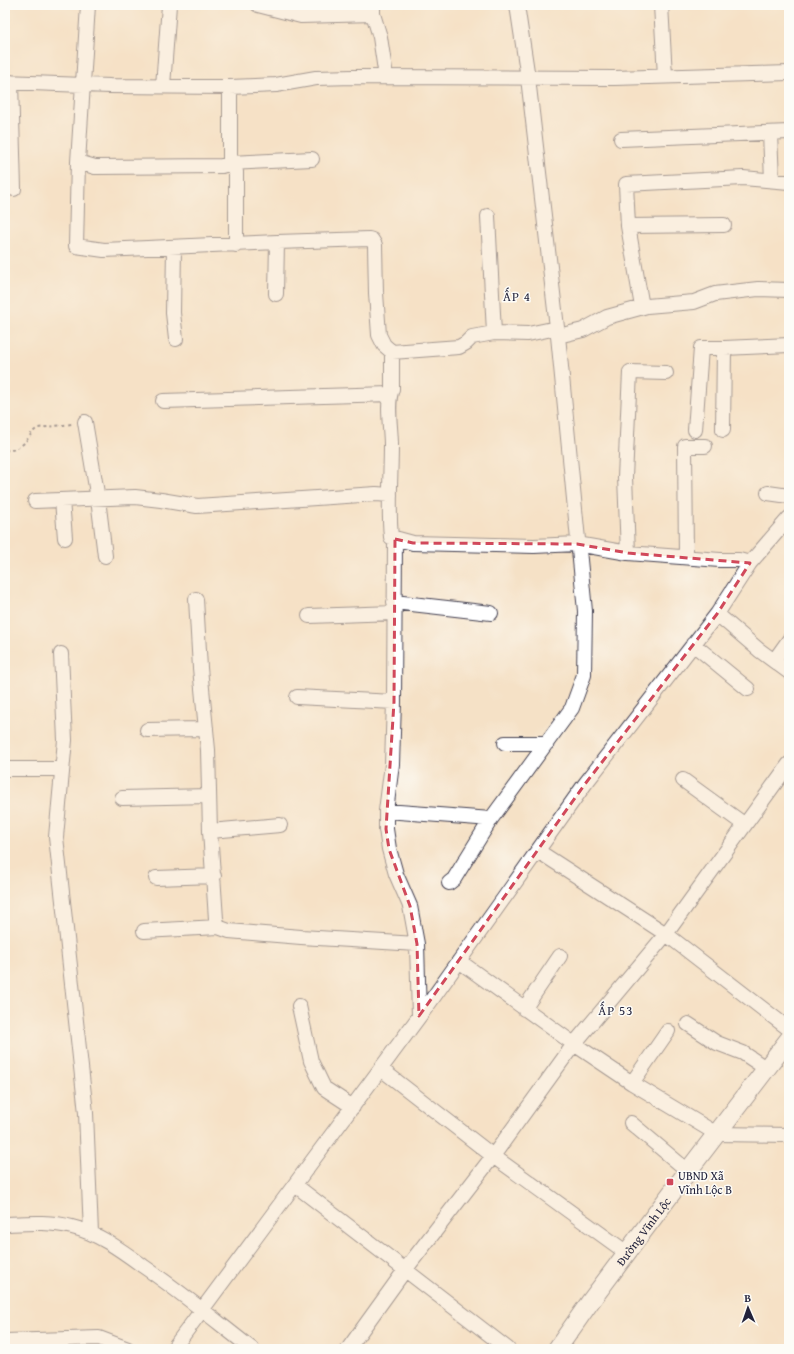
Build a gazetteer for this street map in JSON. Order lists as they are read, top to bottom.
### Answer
{
  "streets": {
    "main road": ["Đường Vĩnh Lộc"]
  },
  "districts": ["ẤP 4", "ẤP 53"],
  "places": {
    "transit": ["UBND Xã Vĩnh Lộc B"]
  },
  "north": "top"
}
